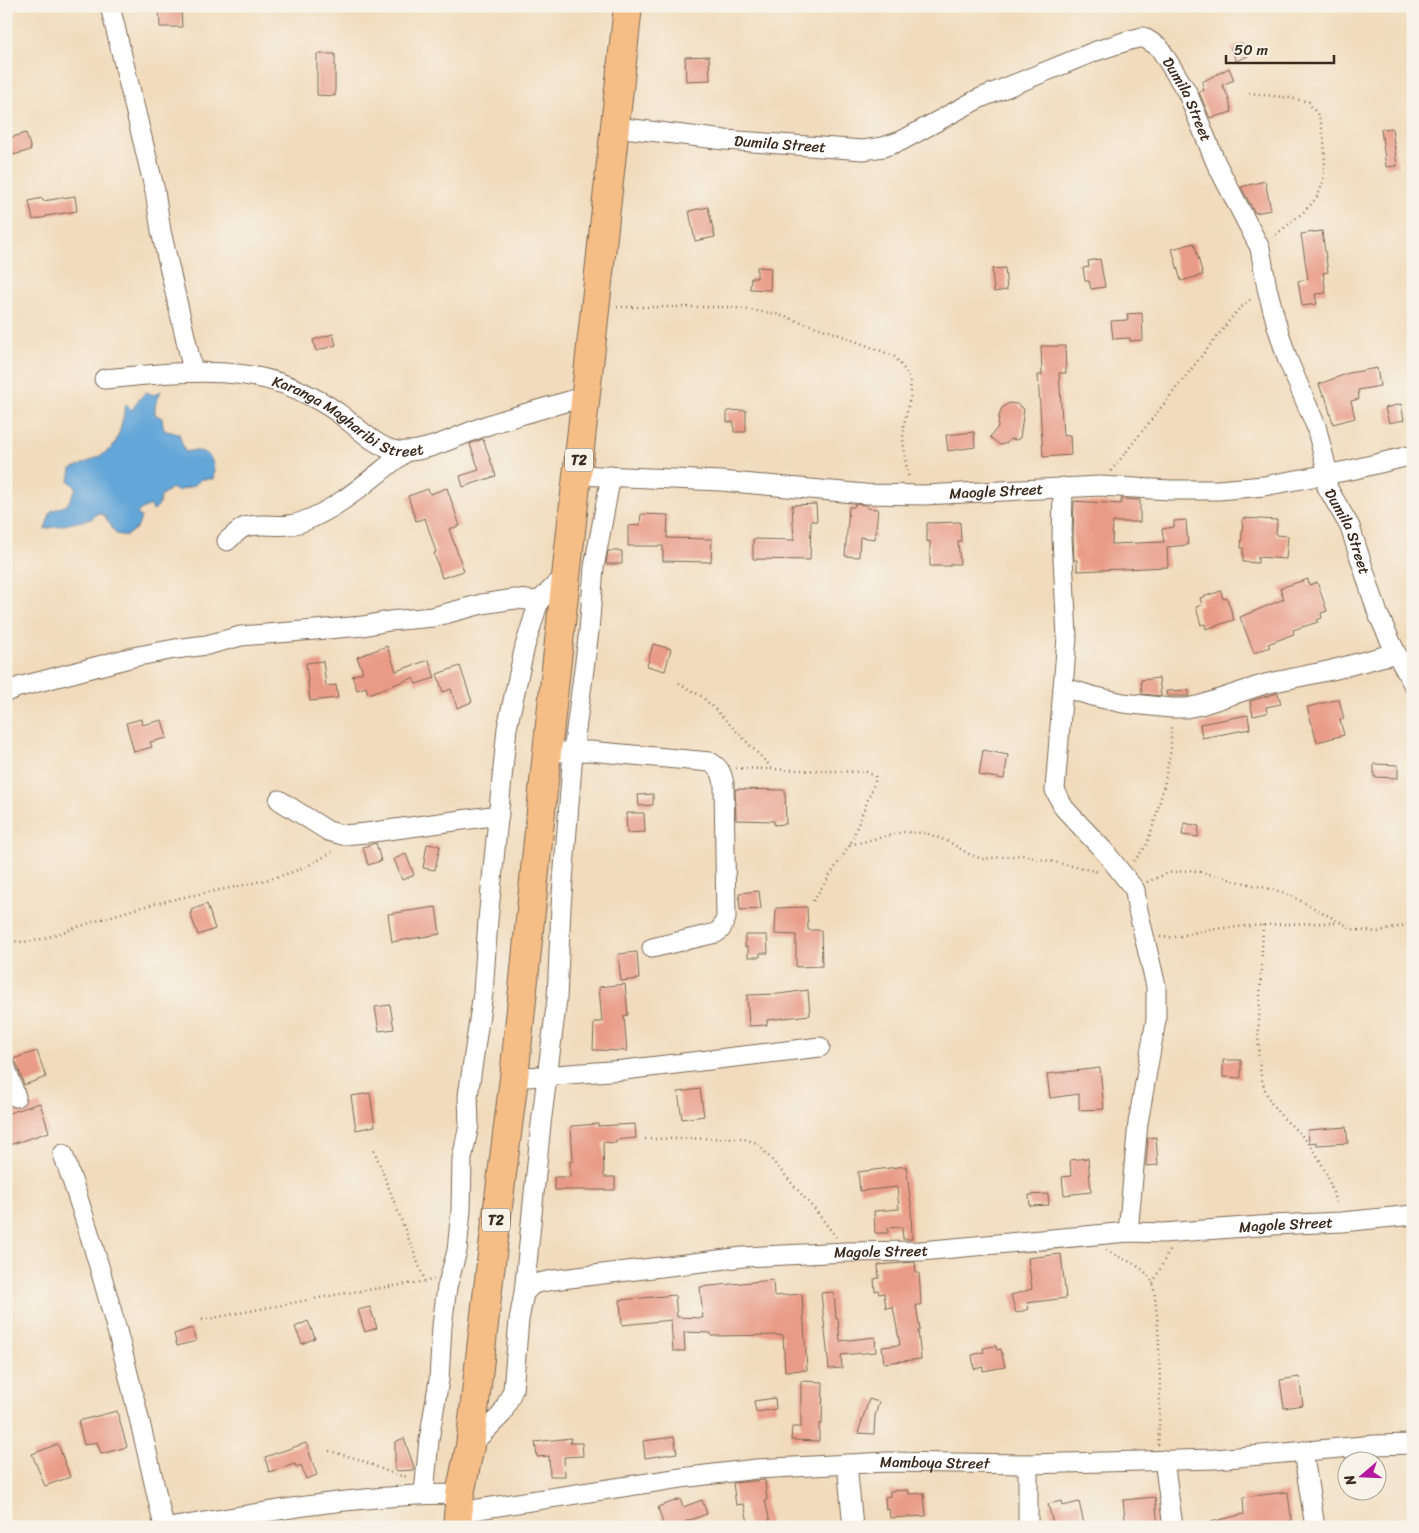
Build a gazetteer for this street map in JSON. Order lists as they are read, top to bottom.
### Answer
{
  "streets": {
    "highway": ["T2"],
    "street": [
      "Dumila Street",
      "Karanga Magharibi Street",
      "Maogle Street",
      "Magole Street",
      "Mamboya Street"
    ]
  },
  "crossings": [
    ["Dumila Street", "T2"],
    ["Dumila Street", "Maogle Street"],
    ["Karanga Magharibi Street", "T2"],
    ["T2", "Maogle Street"],
    ["T2", "Mamboya Street"]
  ],
  "scale_bar": "50 m",
  "north": "left"
}
